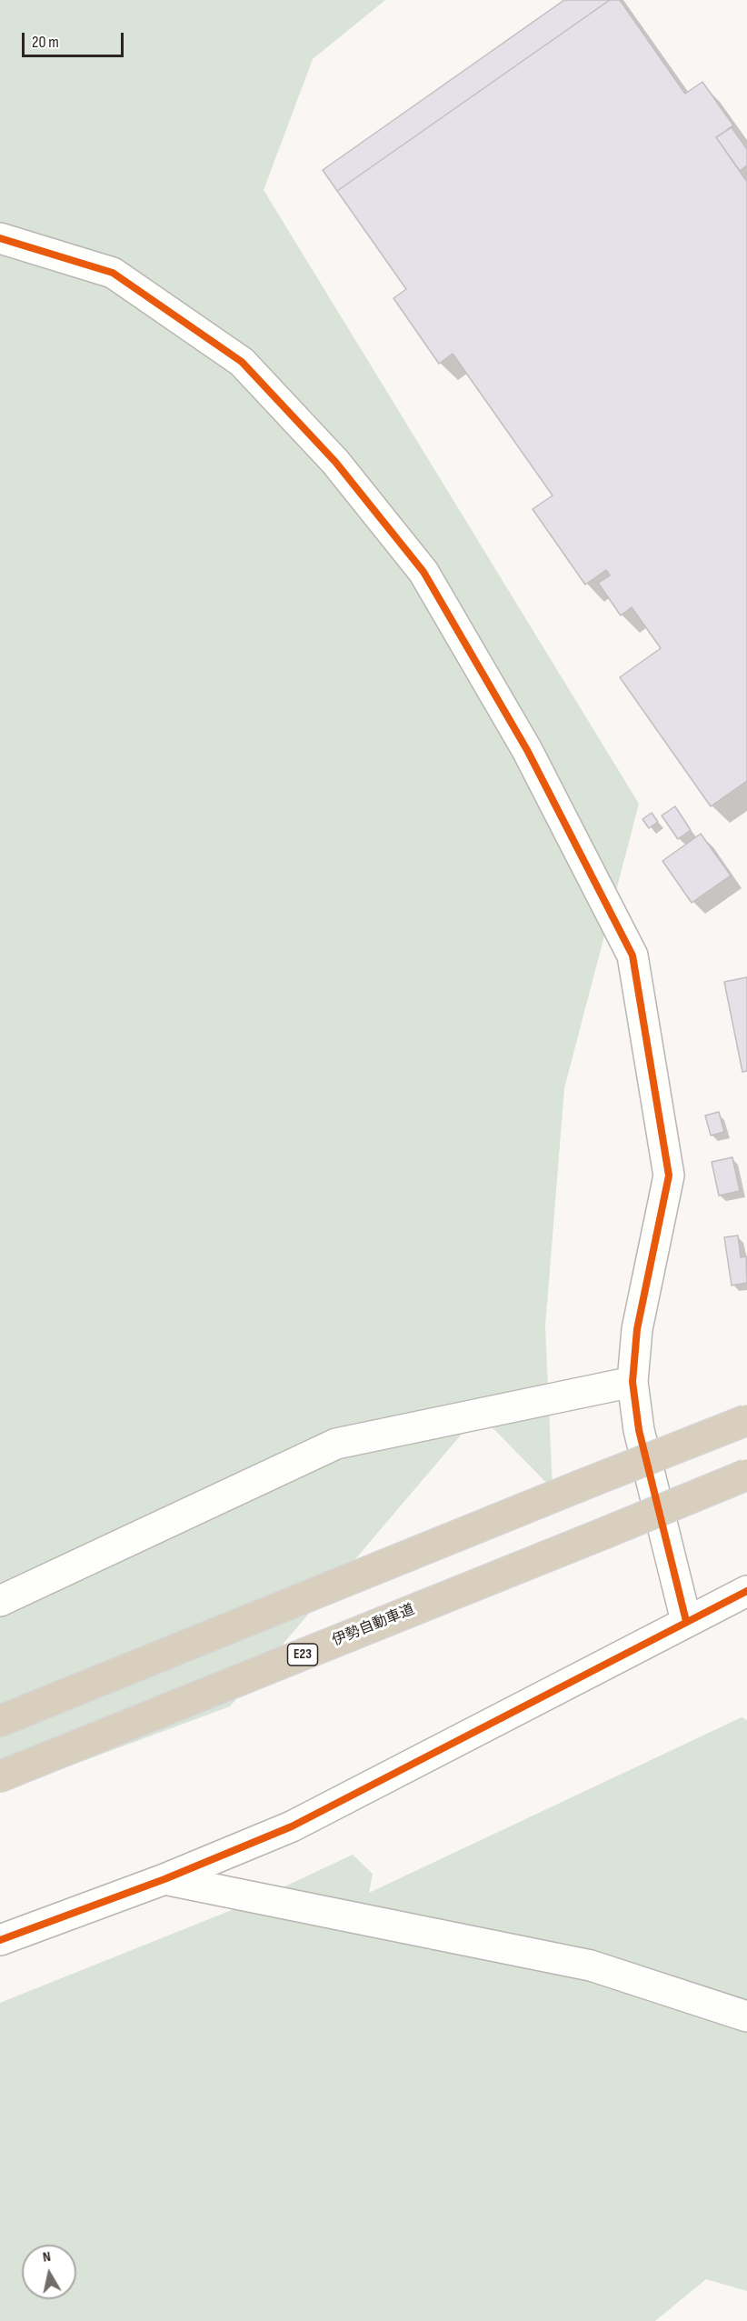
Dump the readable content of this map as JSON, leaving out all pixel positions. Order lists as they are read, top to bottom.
{
  "streets": {
    "highway": ["伊勢自動車道", "E23"]
  },
  "scale_bar": "20 m",
  "north": "top"
}
